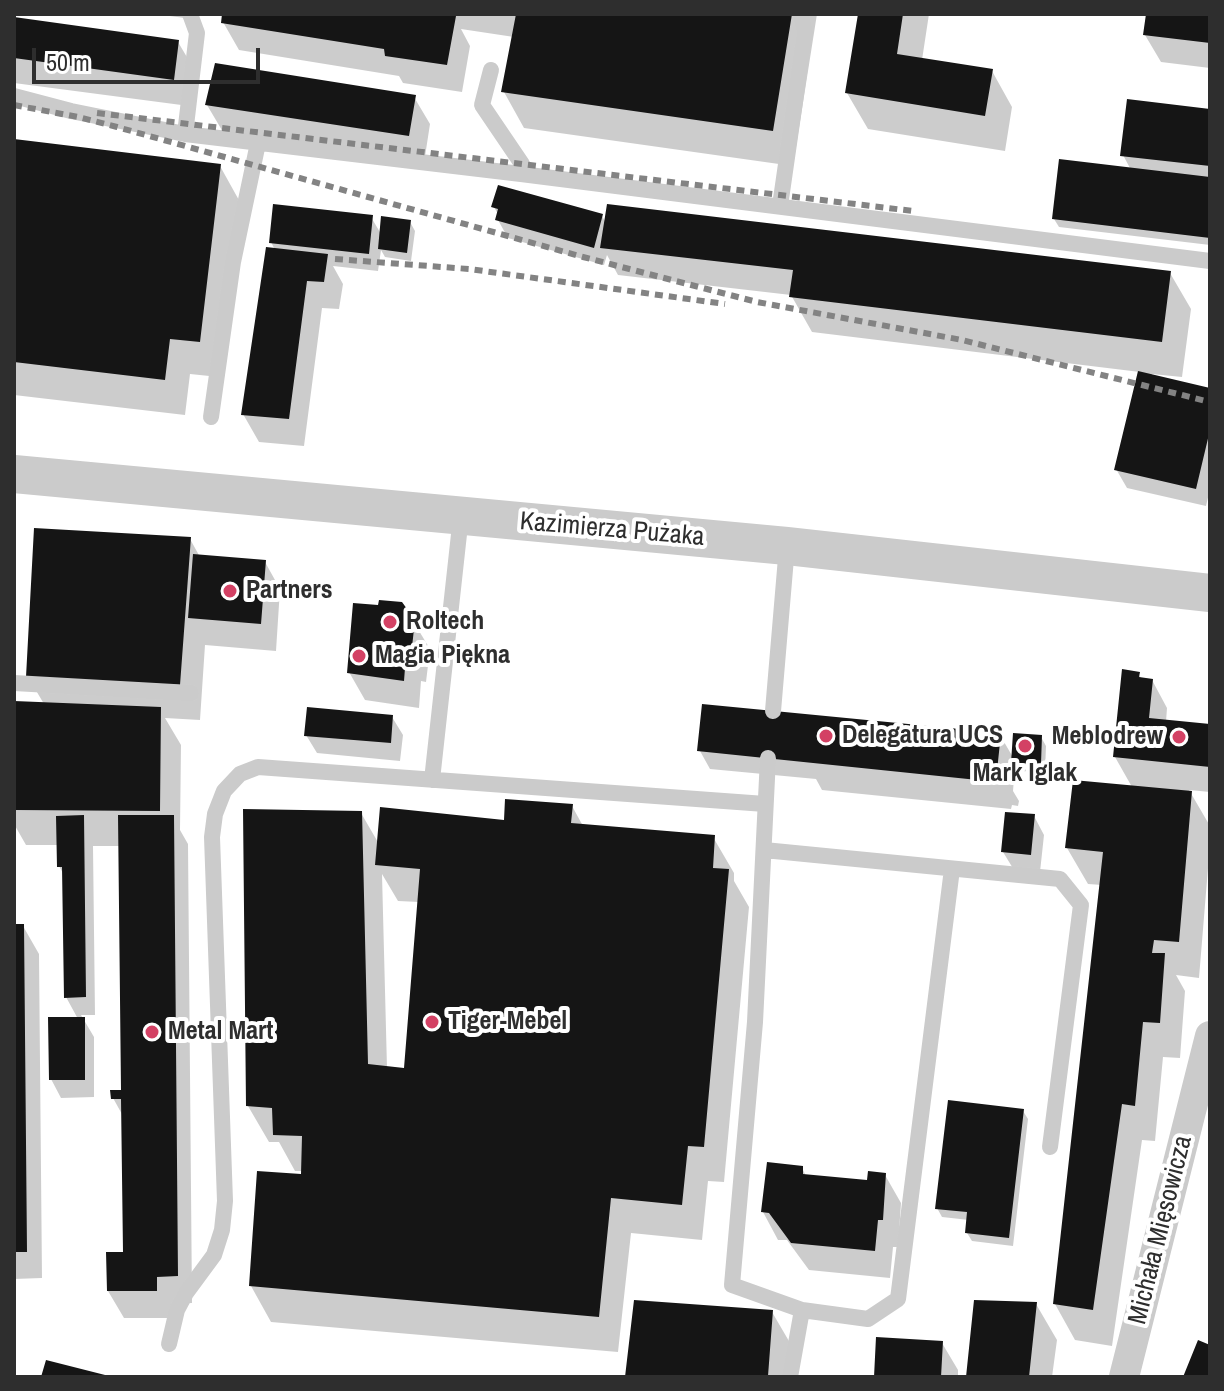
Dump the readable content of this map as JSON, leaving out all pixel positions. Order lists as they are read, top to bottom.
{
  "streets": {
    "street": ["Kazimierza Pużaka", "Michała Mięsowicza"]
  },
  "places": [
    "Partners",
    "Roltech",
    "Magia Piękna",
    "Delegatura UCS",
    "Meblodrew",
    "Mark Iglak",
    "Tiger-Mebel",
    "Metal Mart"
  ],
  "scale_bar": "50 m"
}
